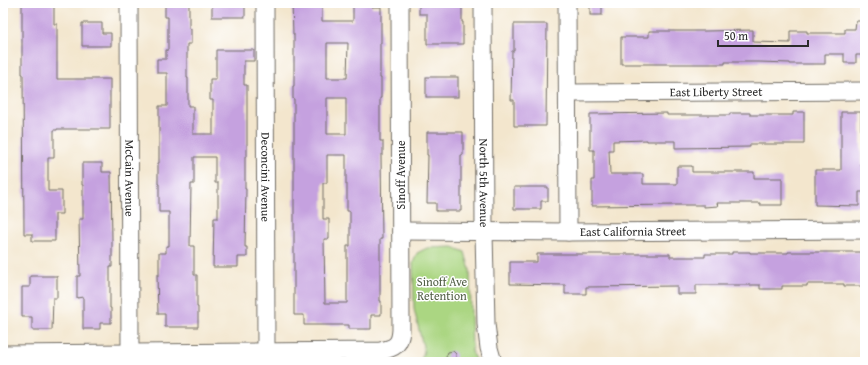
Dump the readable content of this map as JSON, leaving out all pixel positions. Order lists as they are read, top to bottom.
{
  "streets": {
    "street": [
      "East Liberty Street",
      "Sinoff Avenue",
      "Deconcini Avenue",
      "McCain Avenue",
      "North 5th Avenue",
      "East California Street"
    ]
  },
  "crossings": [
    ["Sinoff Avenue", "Deconcini Avenue"],
    ["Sinoff Avenue", "East California Street"],
    ["North 5th Avenue", "East California Street"]
  ],
  "parks": ["Sinoff Ave Retention"],
  "scale_bar": "50 m"
}
